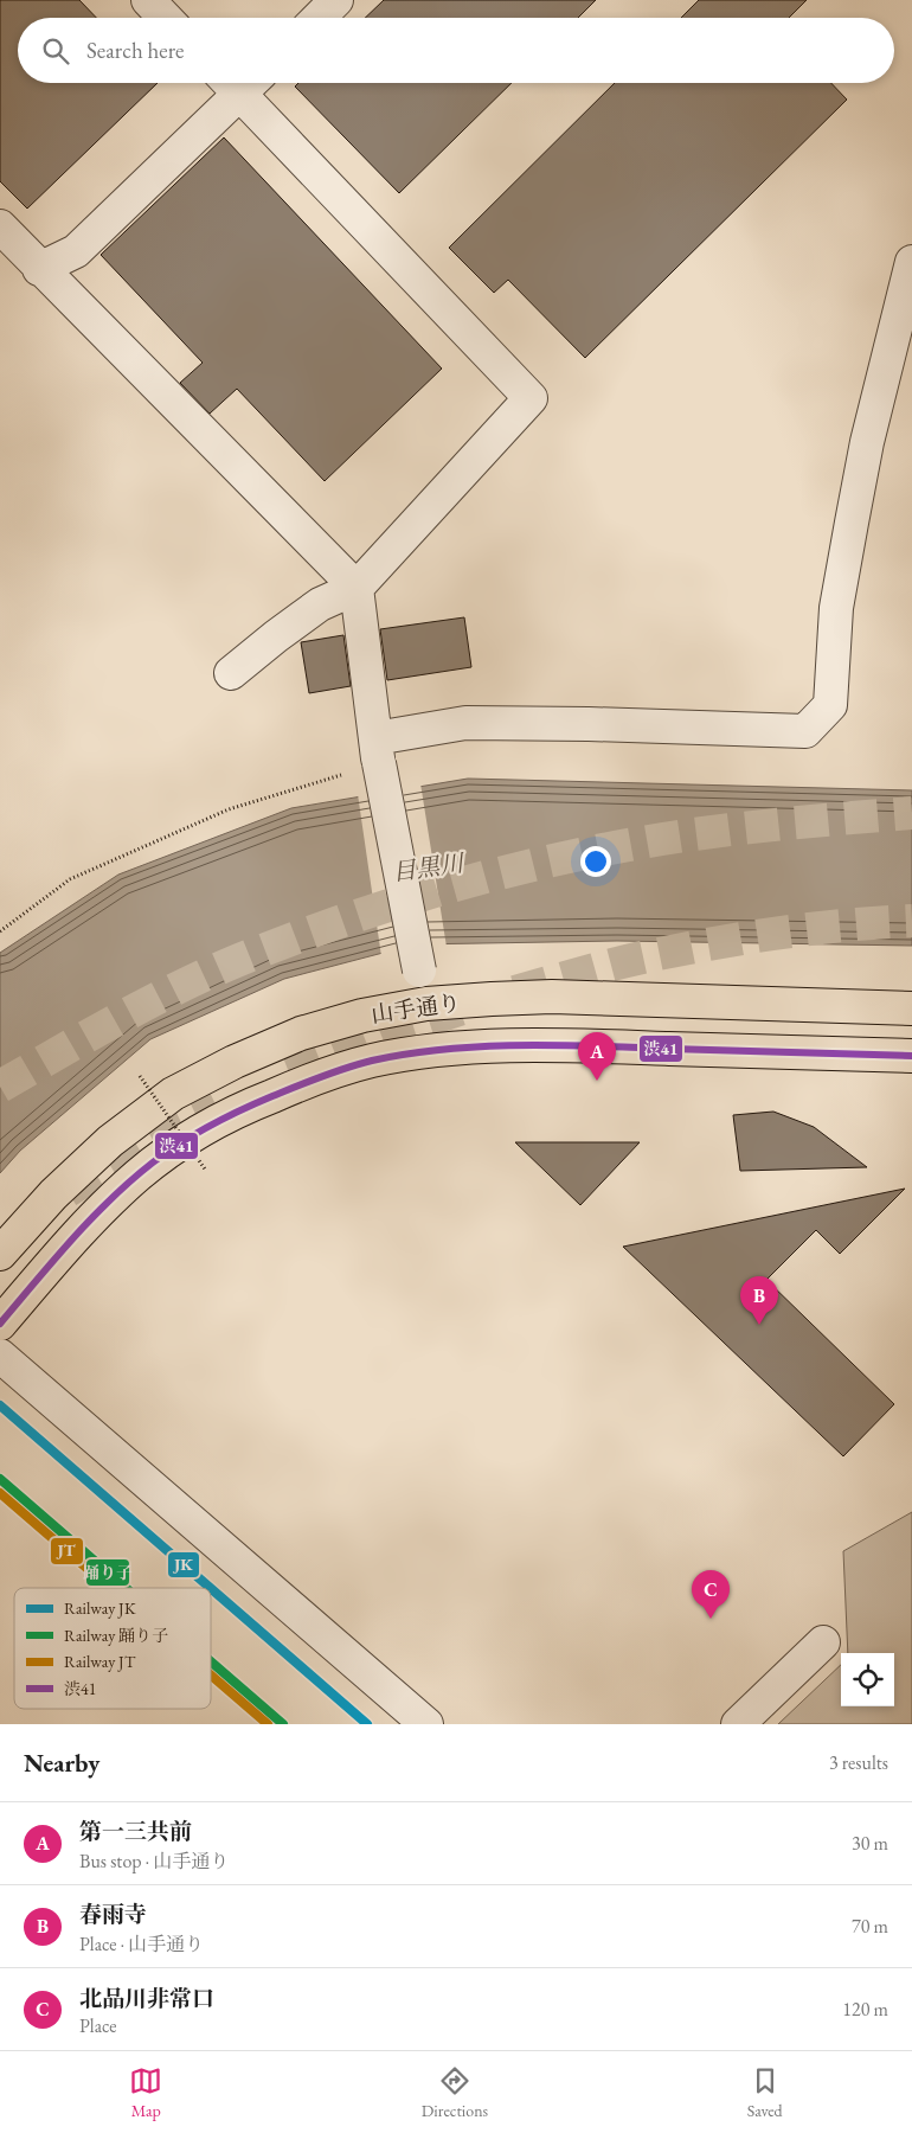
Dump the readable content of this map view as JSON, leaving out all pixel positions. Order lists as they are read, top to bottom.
{
  "streets": {
    "main road": ["山手通り"]
  },
  "water": ["目黒川"],
  "lines": [
    "transit line 渋41",
    "rail line JK",
    "rail line 踊り子",
    "rail line JT"
  ],
  "legend": [
    "Railway JK",
    "Railway 踊り子",
    "Railway JT",
    "渋41"
  ],
  "page": {
    "search": "Search here",
    "pins": ["A", "B", "C"],
    "heading": ["Nearby", "3 results"],
    "list": [
      {
        "mark": "A",
        "name": "第一三共前",
        "note": "Bus stop · 山手通り",
        "value": "30 m"
      },
      {
        "mark": "B",
        "name": "春雨寺",
        "note": "Place · 山手通り",
        "value": "70 m"
      },
      {
        "mark": "C",
        "name": "北品川非常口",
        "note": "Place",
        "value": "120 m"
      }
    ],
    "nav": ["Map", "Directions", "Saved"]
  }
}
